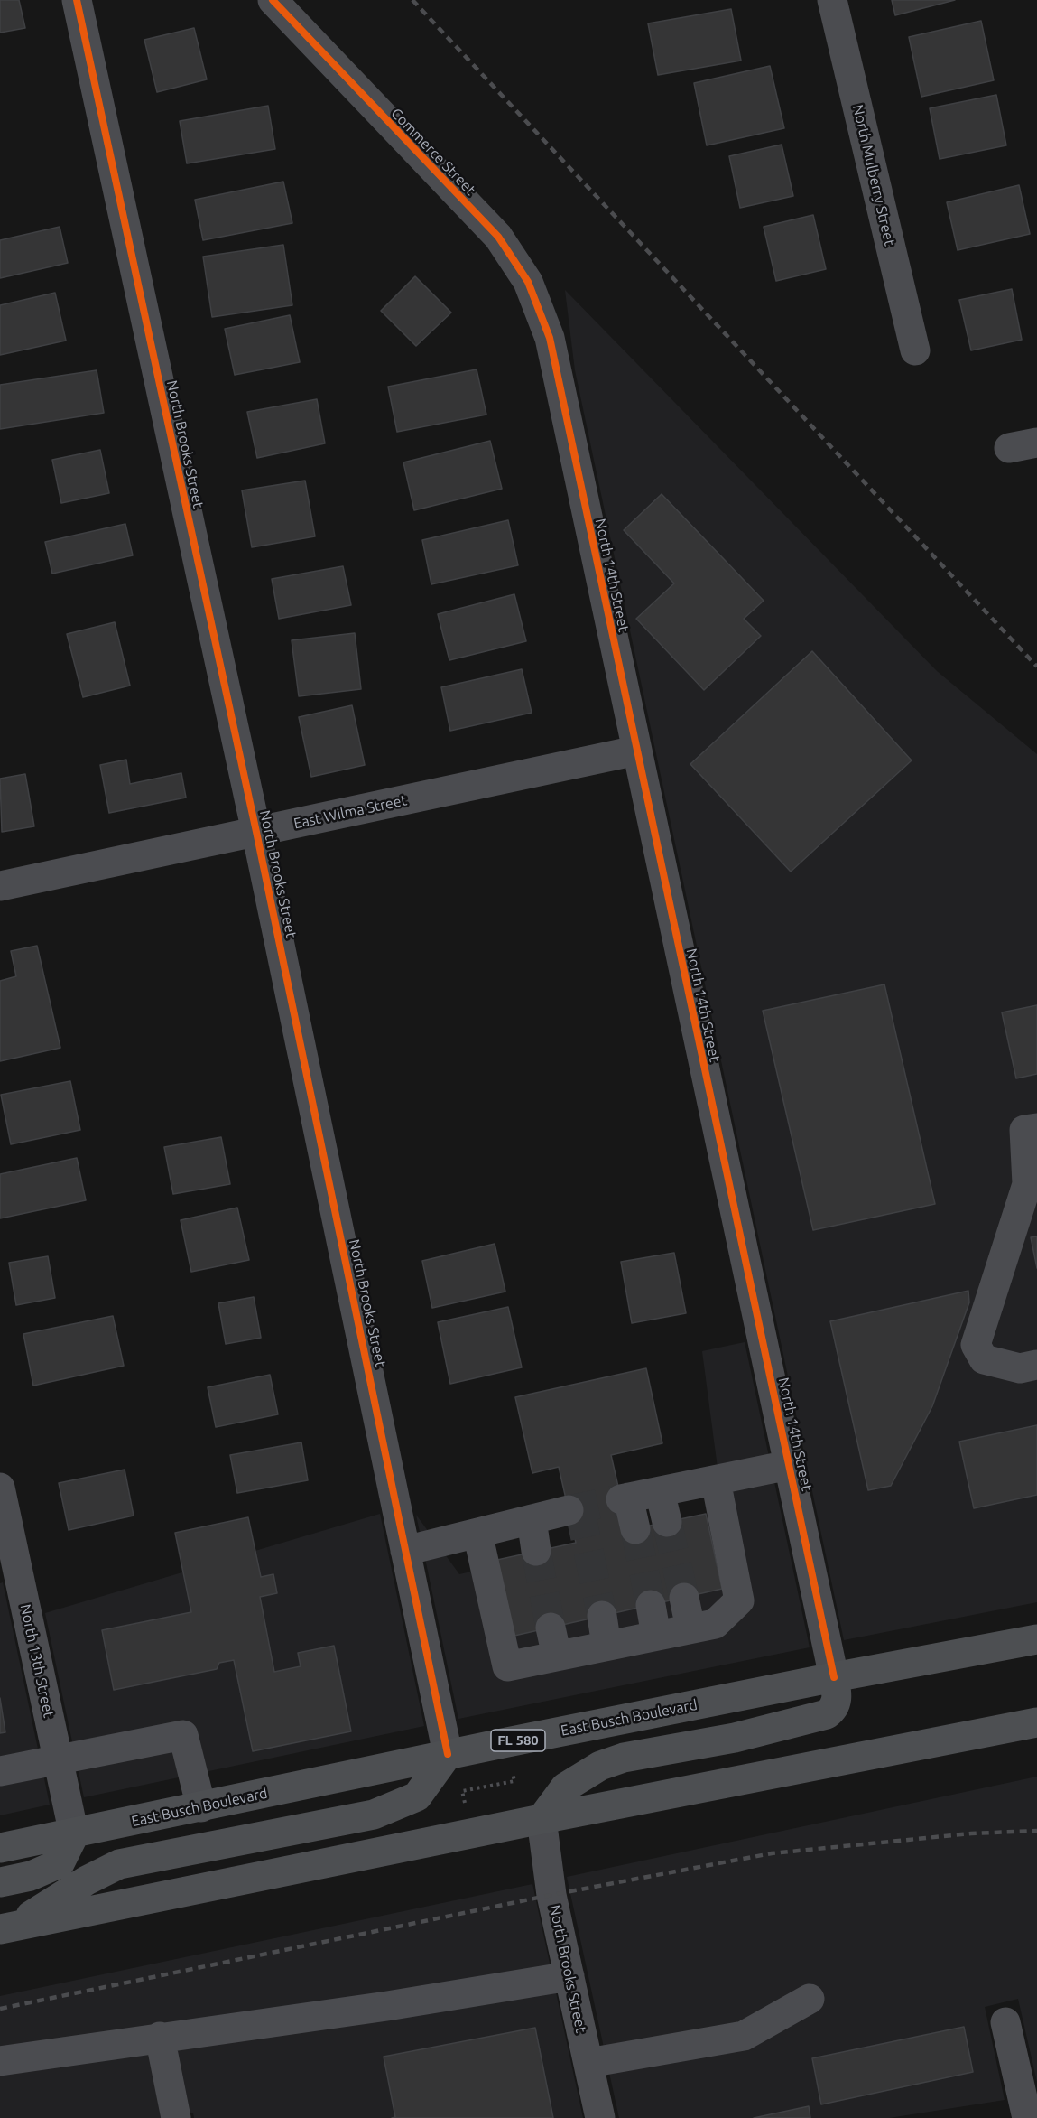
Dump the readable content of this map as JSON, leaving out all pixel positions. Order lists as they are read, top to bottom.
{
  "streets": {
    "main road": ["East Busch Boulevard", "FL 580"],
    "street": [
      "Commerce Street",
      "North Mulberry Street",
      "North Brooks Street",
      "North 14th Street",
      "East Wilma Street",
      "North 13th Street"
    ]
  },
  "crossings": [
    ["Commerce Street", "North 14th Street"],
    ["North Brooks Street", "East Wilma Street"],
    ["North Brooks Street", "East Busch Boulevard"],
    ["North 14th Street", "East Wilma Street"],
    ["North 14th Street", "East Busch Boulevard"],
    ["North 13th Street", "East Busch Boulevard"]
  ]
}
